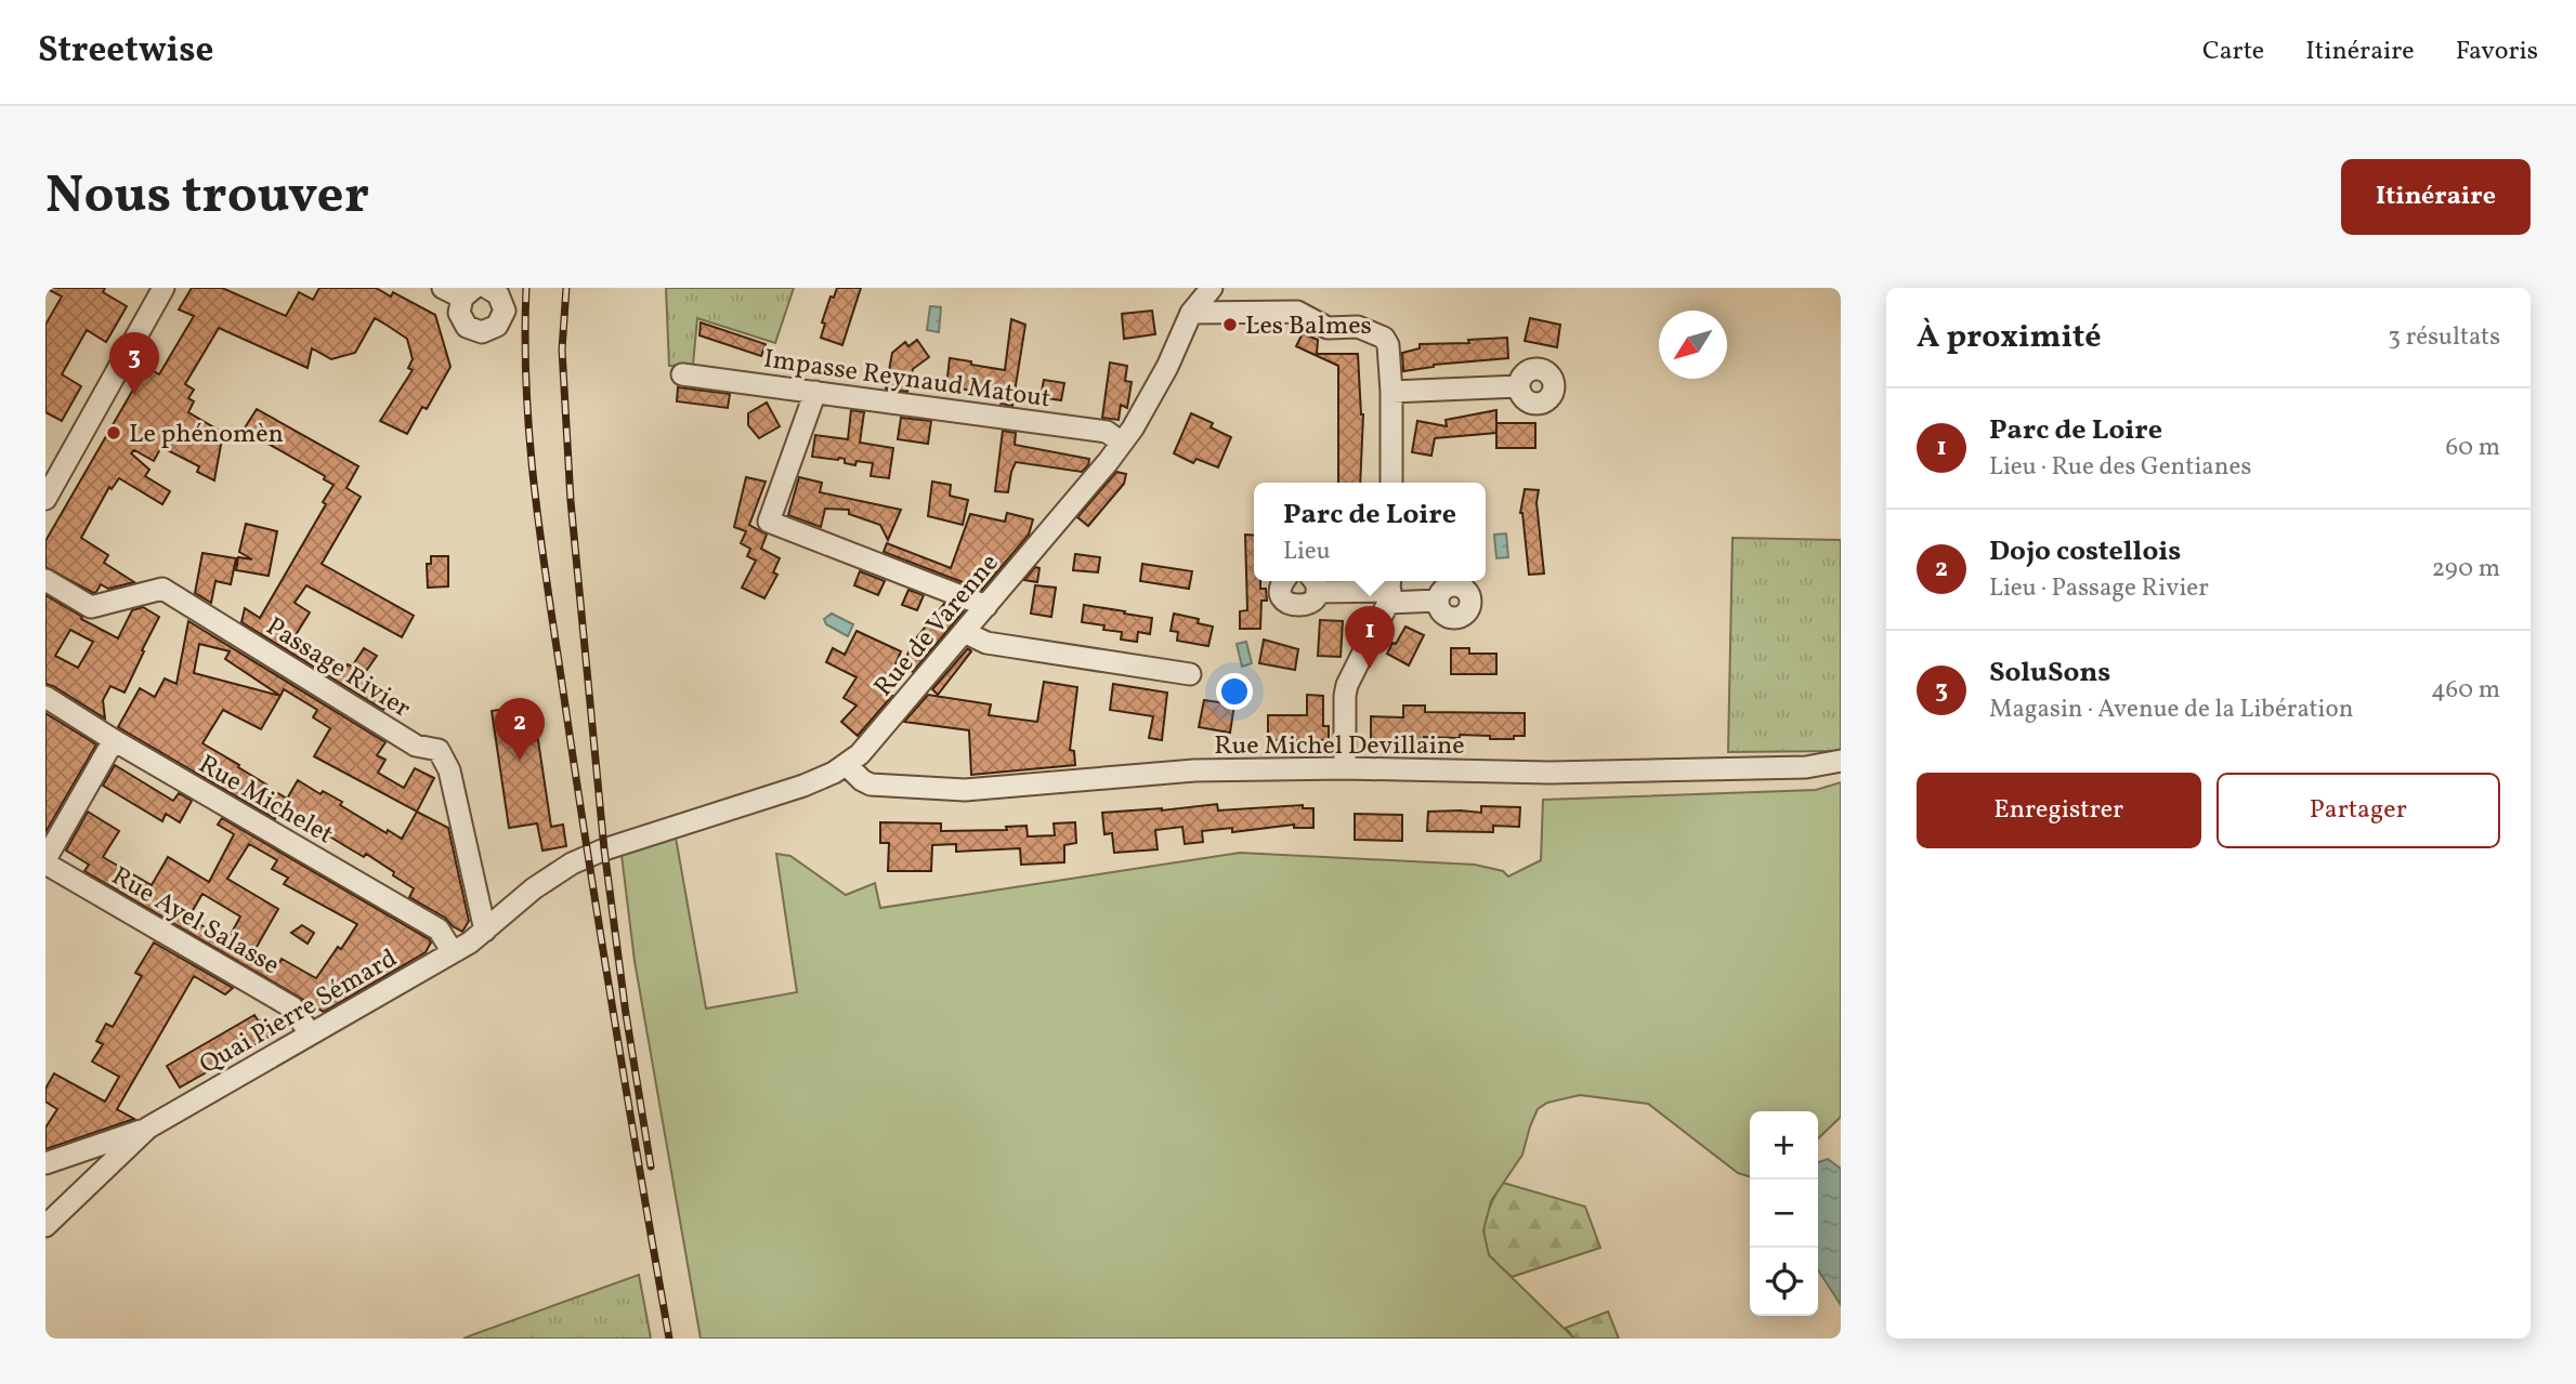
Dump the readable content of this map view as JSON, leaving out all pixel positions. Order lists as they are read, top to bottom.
{
  "streets": {
    "street": [
      "Impasse Reynaud Matout",
      "Rue de Varenne",
      "Passage Rivier",
      "Rue Michel Devillaine",
      "Rue Michelet",
      "Rue Ayel Salasse",
      "Quai Pierre Sémard"
    ]
  },
  "crossings": [
    ["Impasse Reynaud Matout", "Rue de Varenne"],
    ["Rue de Varenne", "Rue Michel Devillaine"],
    ["Rue de Varenne", "Quai Pierre Sémard"],
    ["Passage Rivier", "Quai Pierre Sémard"],
    ["Rue Michelet", "Quai Pierre Sémard"],
    ["Rue Ayel Salasse", "Quai Pierre Sémard"]
  ],
  "places": ["Les Balmes", "Le phénomèn"],
  "north": "bottom left",
  "page": {
    "header": "Streetwise",
    "nav": ["Carte", "Itinéraire", "Favoris"],
    "buttons": [
      "Itinéraire",
      ["Enregistrer", "Partager"]
    ],
    "title": "Nous trouver",
    "heading": ["À proximité", "3 résultats"],
    "pins": ["3", "1", "2"],
    "list": [
      {
        "mark": "1",
        "name": "Parc de Loire",
        "note": "Lieu · Rue des Gentianes",
        "value": "60 m"
      },
      {
        "mark": "2",
        "name": "Dojo costellois",
        "note": "Lieu · Passage Rivier",
        "value": "290 m"
      },
      {
        "mark": "3",
        "name": "SoluSons",
        "note": "Magasin · Avenue de la Libération",
        "value": "460 m"
      }
    ],
    "popup": ["Parc de Loire", "Lieu"],
    "map_buttons": ["+", "−"]
  }
}
